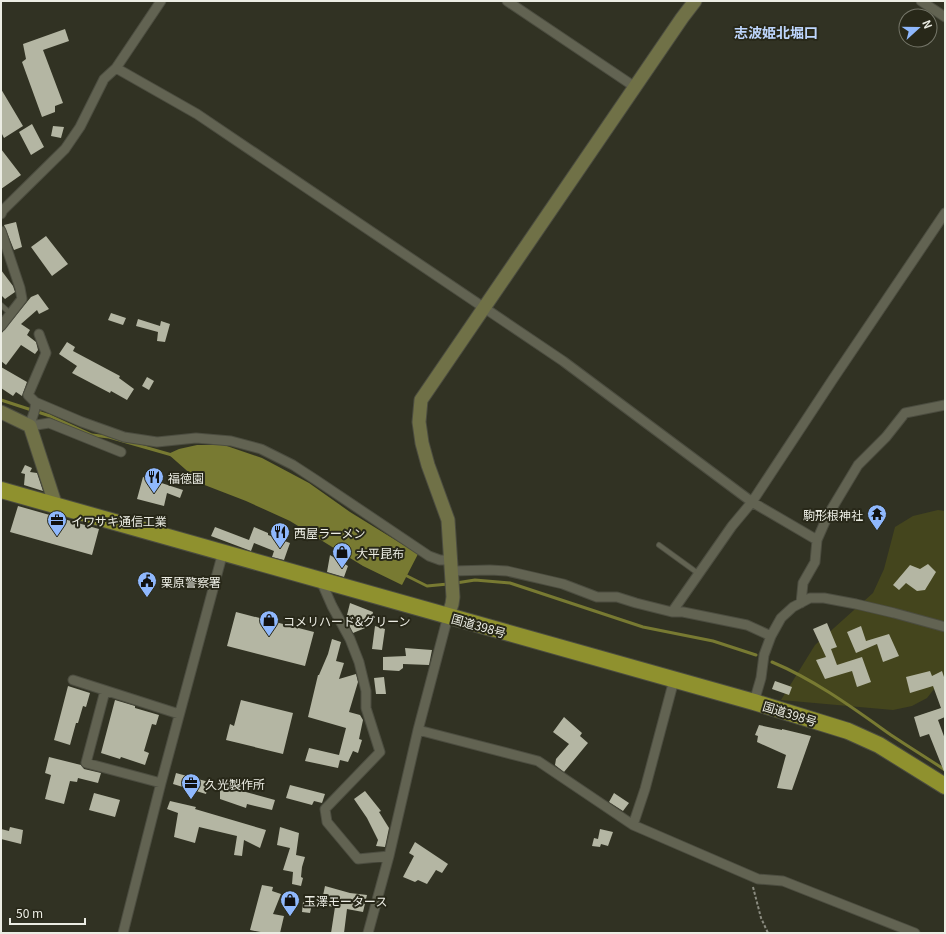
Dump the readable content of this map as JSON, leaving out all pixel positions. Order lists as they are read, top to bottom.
{
  "streets": {
    "highway": ["国道398号"]
  },
  "districts": ["志波姫北堀口"],
  "places": {
    "restaurant": ["福徳園", "西屋ラーメン"],
    "temple": ["駒形根神社"],
    "office": ["イワサキ通信工業", "久光製作所"],
    "shop": ["大平昆布", "コメリハード&グリーン", "玉澤モータース"],
    "public building": ["栗原警察署"]
  },
  "scale_bar": "50 m",
  "north": "right"
}
